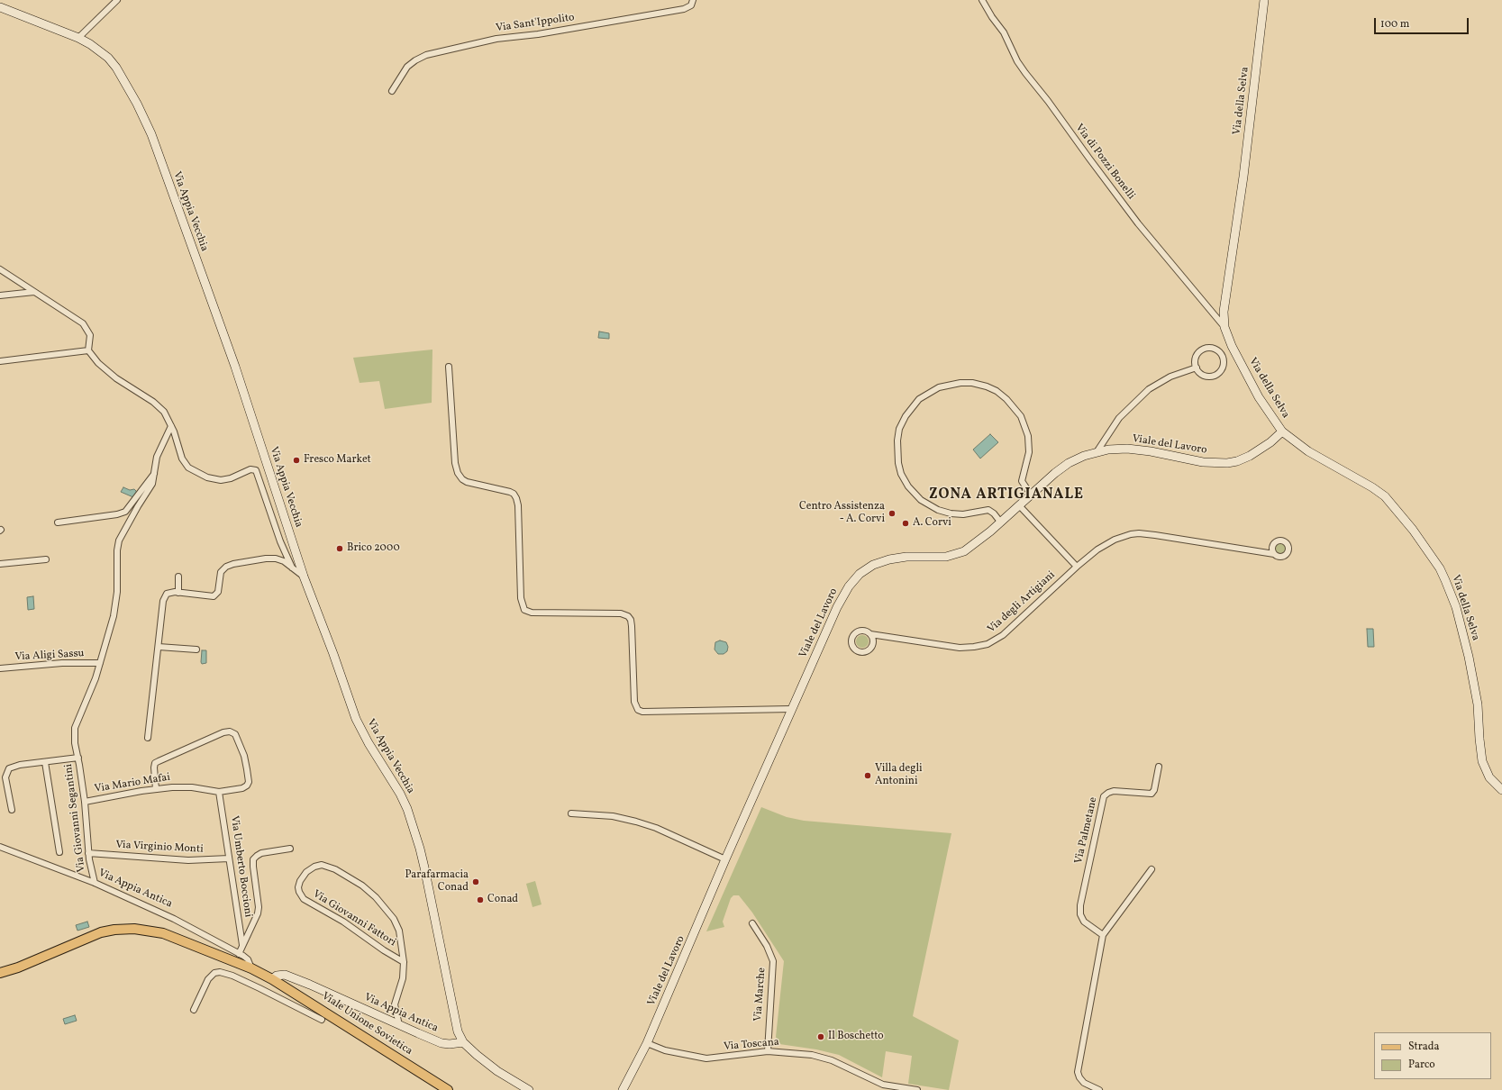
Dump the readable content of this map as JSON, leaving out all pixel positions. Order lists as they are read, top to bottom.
{
  "streets": {
    "main road": ["Viale Unione Sovietica"],
    "street": [
      "Via Sant'Ippolito",
      "Via della Selva",
      "Via di Pozzi Bonelli",
      "Via Appia Vecchia",
      "Viale del Lavoro",
      "Via degli Artigiani",
      "Via Aligi Sassu",
      "Via Mario Mafai",
      "Via Giovanni Segantini",
      "Via Palmetane",
      "Via Virginio Monti",
      "Via Umberto Boccioni",
      "Via Appia Antica",
      "Via Giovanni Fattori",
      "Via Marche",
      "Via Toscana"
    ]
  },
  "crossings": [
    ["Via della Selva", "Via di Pozzi Bonelli"],
    ["Via della Selva", "Viale del Lavoro"],
    ["Via Appia Vecchia", "Via Appia Antica"],
    ["Viale del Lavoro", "Via Toscana"],
    ["Via Aligi Sassu", "Via Giovanni Segantini"],
    ["Via Mario Mafai", "Via Giovanni Segantini"],
    ["Via Mario Mafai", "Via Umberto Boccioni"],
    ["Via Giovanni Segantini", "Via Virginio Monti"],
    ["Via Giovanni Segantini", "Via Appia Antica"],
    ["Via Virginio Monti", "Via Umberto Boccioni"],
    ["Via Appia Antica", "Via Giovanni Fattori"],
    ["Via Appia Antica", "Viale Unione Sovietica"],
    ["Via Marche", "Via Toscana"]
  ],
  "districts": ["ZONA ARTIGIANALE"],
  "places": [
    "Fresco Market",
    "Centro Assistenza - A. Corvi",
    "A. Corvi",
    "Brico 2000",
    "Villa degli Antonini",
    "Parafarmacia Conad",
    "Conad",
    "Il Boschetto"
  ],
  "legend": ["Strada", "Parco"],
  "scale_bar": "100 m"
}
